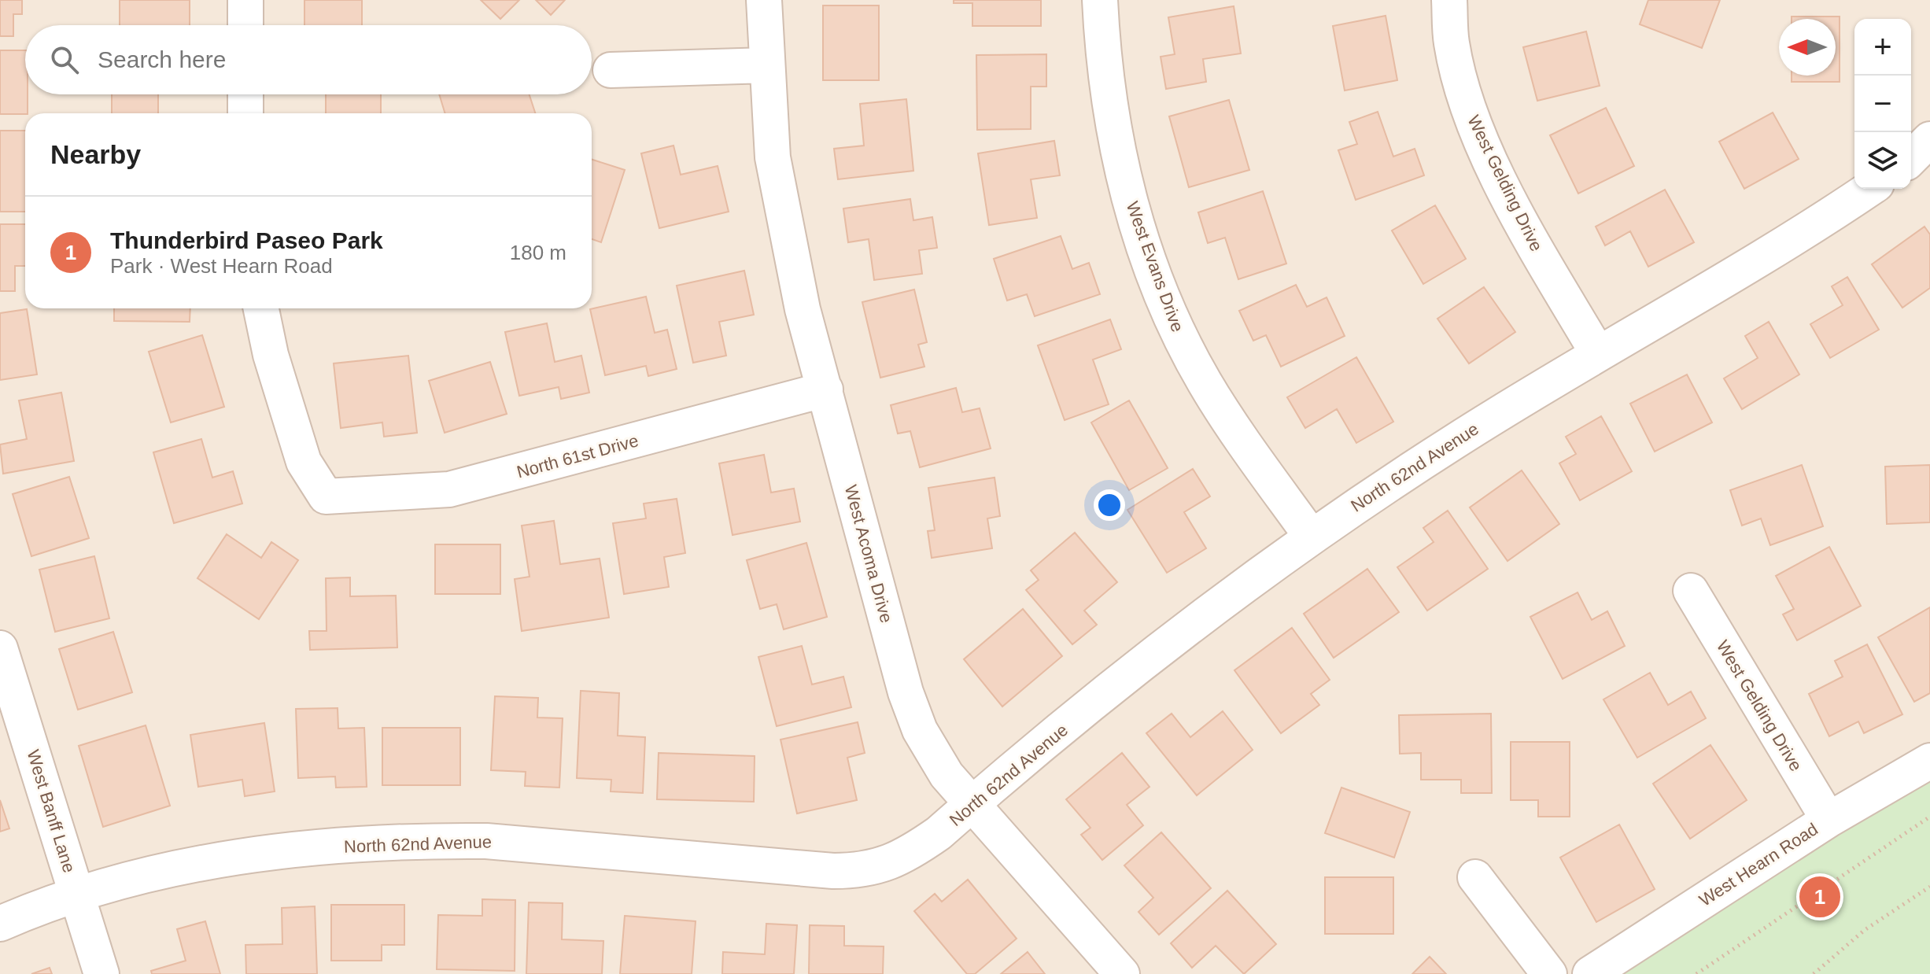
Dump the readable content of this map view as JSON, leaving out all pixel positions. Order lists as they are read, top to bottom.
{
  "streets": {
    "street": [
      "West Gelding Drive",
      "West Evans Drive",
      "North 61st Drive",
      "North 62nd Avenue",
      "West Acoma Drive",
      "West Banff Lane",
      "West Hearn Road"
    ]
  },
  "crossings": [
    ["West Gelding Drive", "North 62nd Avenue"],
    ["West Gelding Drive", "West Hearn Road"],
    ["West Evans Drive", "North 62nd Avenue"],
    ["North 61st Drive", "West Acoma Drive"],
    ["North 62nd Avenue", "West Acoma Drive"],
    ["North 62nd Avenue", "West Banff Lane"]
  ],
  "north": "left",
  "page": {
    "map_buttons": ["+", "−"],
    "search": "Search here",
    "heading": "Nearby",
    "list": [
      {
        "mark": "1",
        "name": "Thunderbird Paseo Park",
        "note": "Park · West Hearn Road",
        "value": "180 m"
      }
    ],
    "pins": "1"
  }
}
